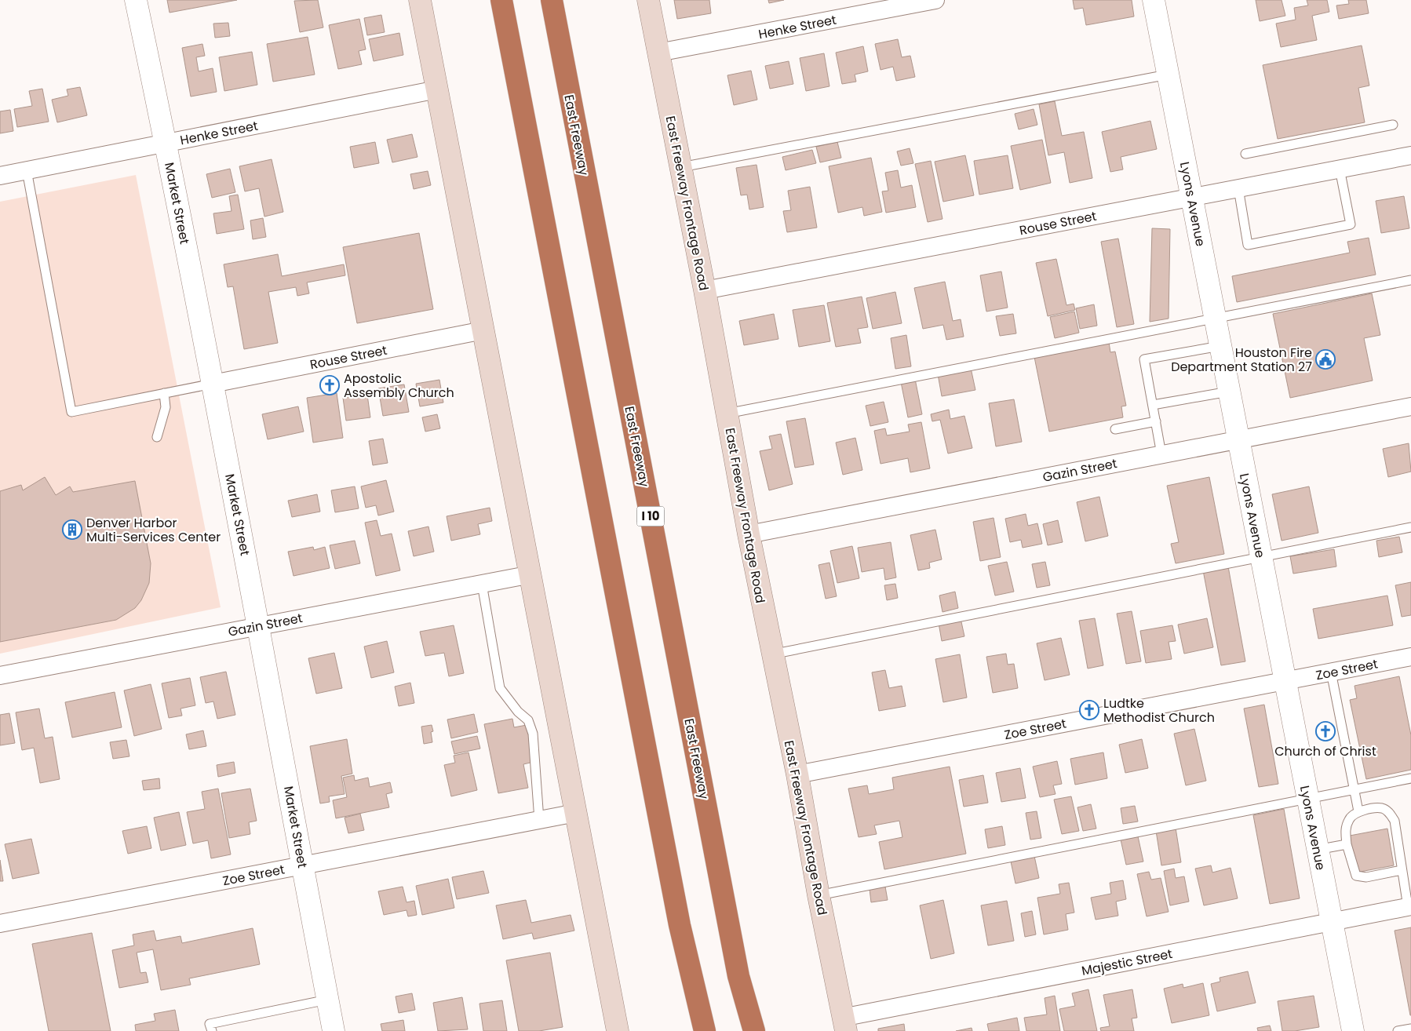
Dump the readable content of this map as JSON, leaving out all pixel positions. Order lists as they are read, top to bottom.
{
  "streets": {
    "highway": ["East Freeway", "I 10"],
    "main road": ["East Freeway Frontage Road"],
    "street": [
      "Henke Street",
      "Market Street",
      "Lyons Avenue",
      "Rouse Street",
      "Gazin Street",
      "Zoe Street",
      "Majestic Street"
    ]
  },
  "crossings": [
    ["Henke Street", "Market Street"],
    ["Henke Street", "East Freeway Frontage Road"],
    ["Market Street", "Rouse Street"],
    ["Market Street", "Gazin Street"],
    ["Market Street", "Zoe Street"],
    ["East Freeway Frontage Road", "Rouse Street"],
    ["East Freeway Frontage Road", "Gazin Street"],
    ["East Freeway Frontage Road", "Zoe Street"],
    ["East Freeway Frontage Road", "Majestic Street"],
    ["Lyons Avenue", "Rouse Street"],
    ["Lyons Avenue", "Gazin Street"],
    ["Lyons Avenue", "Zoe Street"],
    ["Lyons Avenue", "Majestic Street"]
  ],
  "places": {
    "public building": ["Houston Fire Department Station 27"],
    "church": ["Apostolic Assembly Church", "Ludtke Methodist Church", "Church of Christ"],
    "building": ["Denver Harbor Multi-Services Center"]
  }
}
